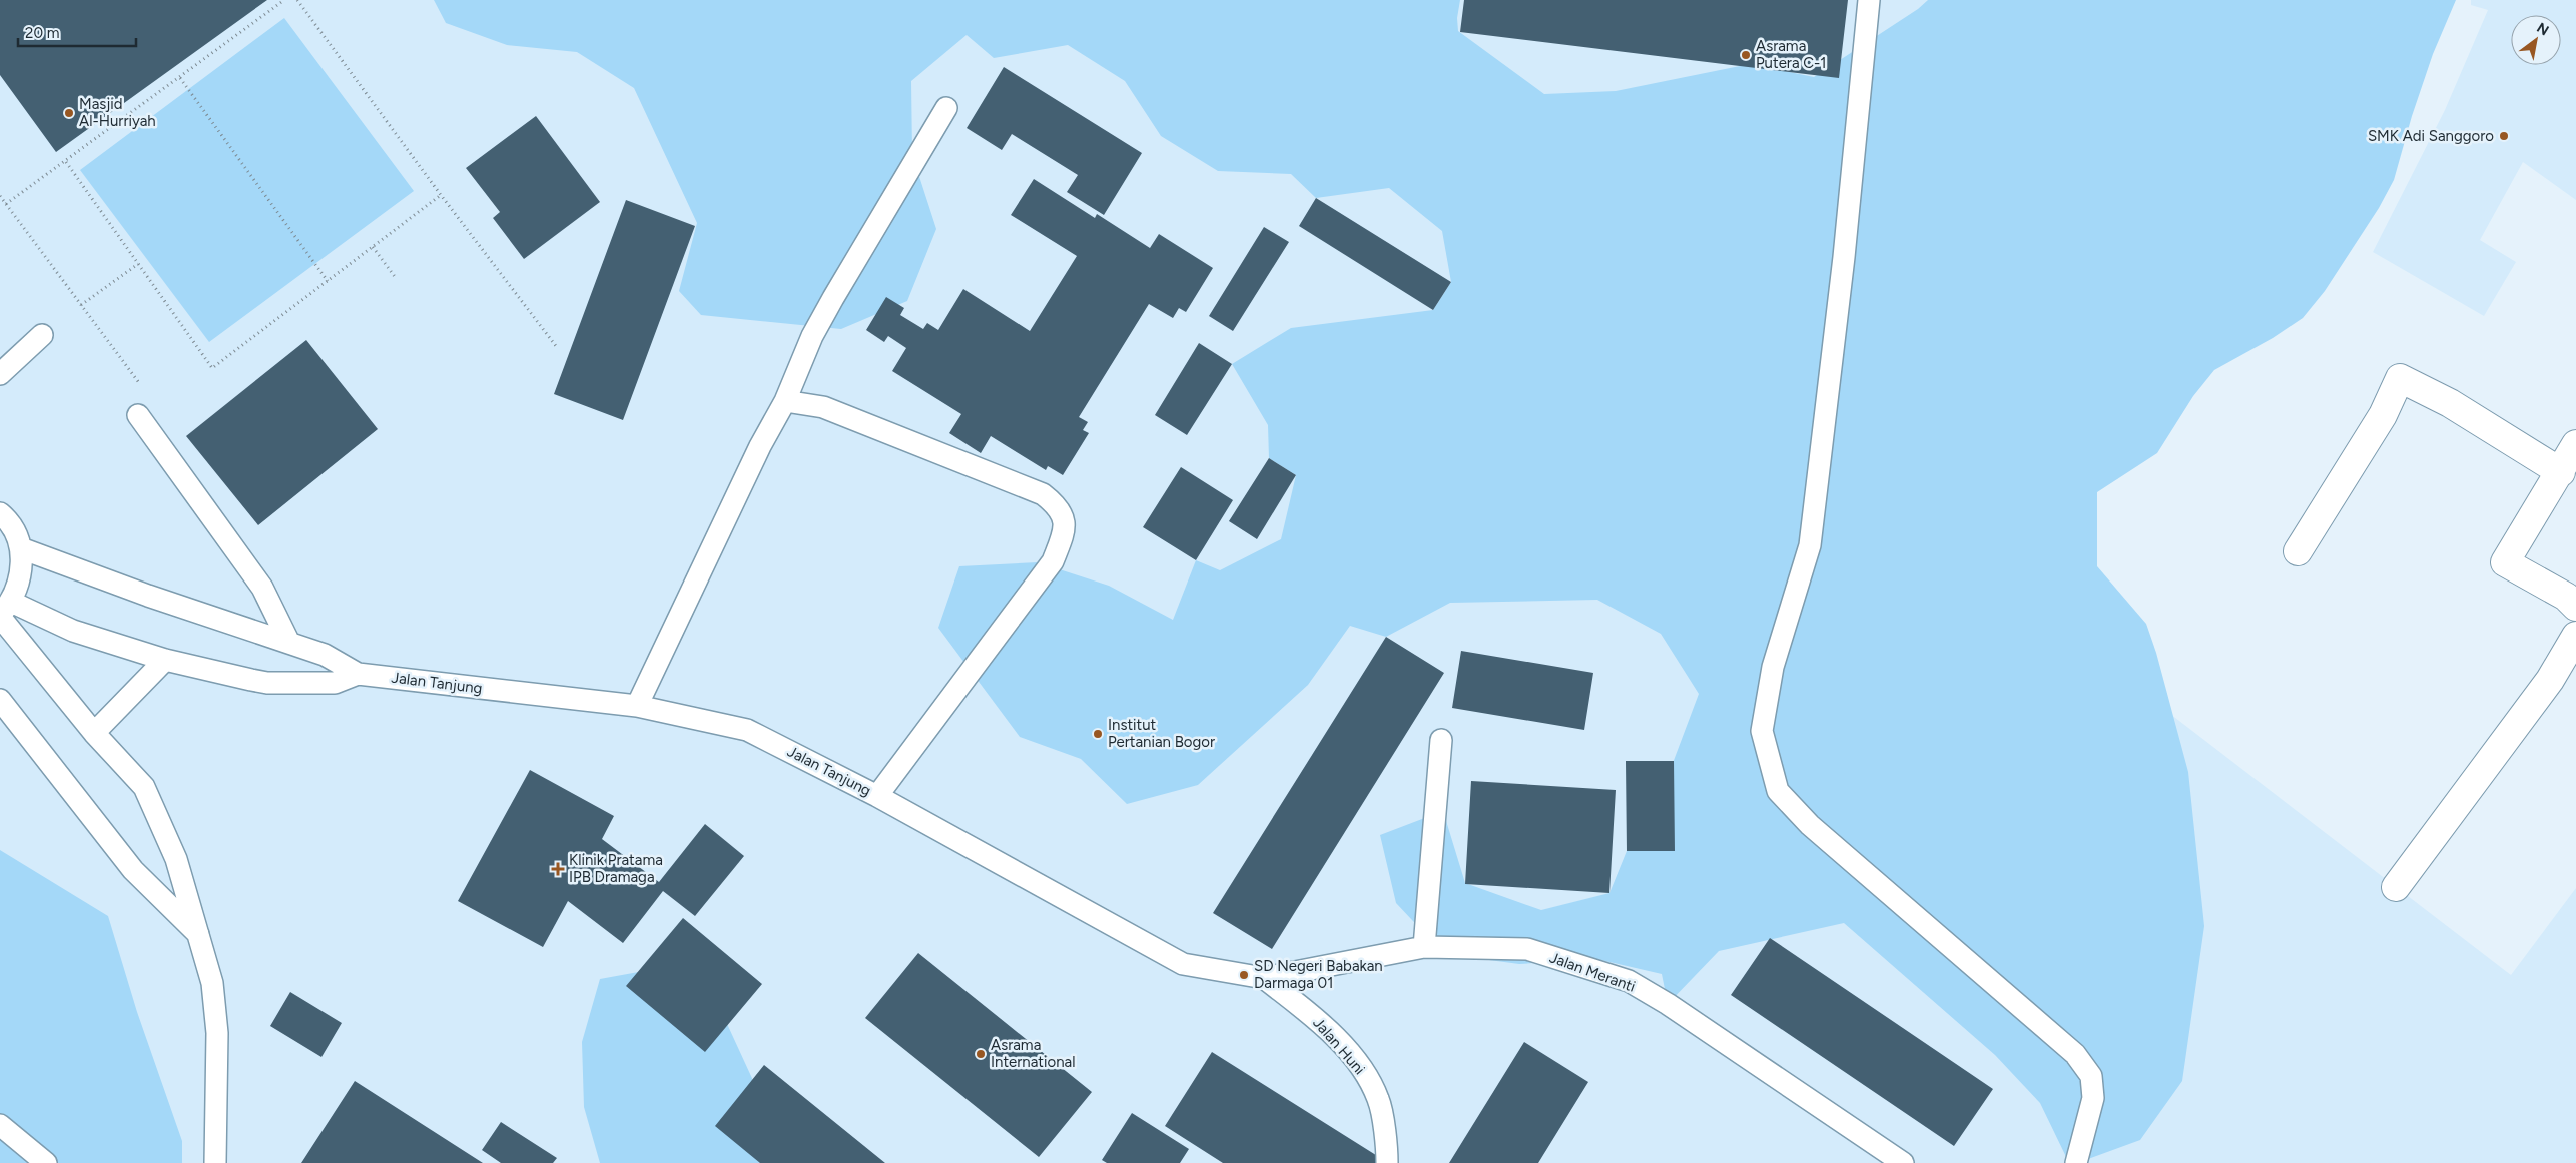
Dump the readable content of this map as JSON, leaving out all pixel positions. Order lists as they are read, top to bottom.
{
  "streets": {
    "lane": ["Jalan Tanjung", "Jalan Meranti", "Jalan Huni"]
  },
  "crossings": [
    ["Jalan Tanjung", "Jalan Meranti"],
    ["Jalan Tanjung", "Jalan Huni"],
    ["Jalan Meranti", "Jalan Huni"]
  ],
  "places": {
    "other": [
      "Asrama Putera C-1",
      "Masjid Al-Hurriyah",
      "SMK Adi Sanggoro",
      "Institut Pertanian Bogor",
      "SD Negeri Babakan Darmaga 01",
      "Asrama International"
    ],
    "health": ["Klinik Pratama IPB Dramaga"]
  },
  "scale_bar": "20 m",
  "north": "top right"
}
